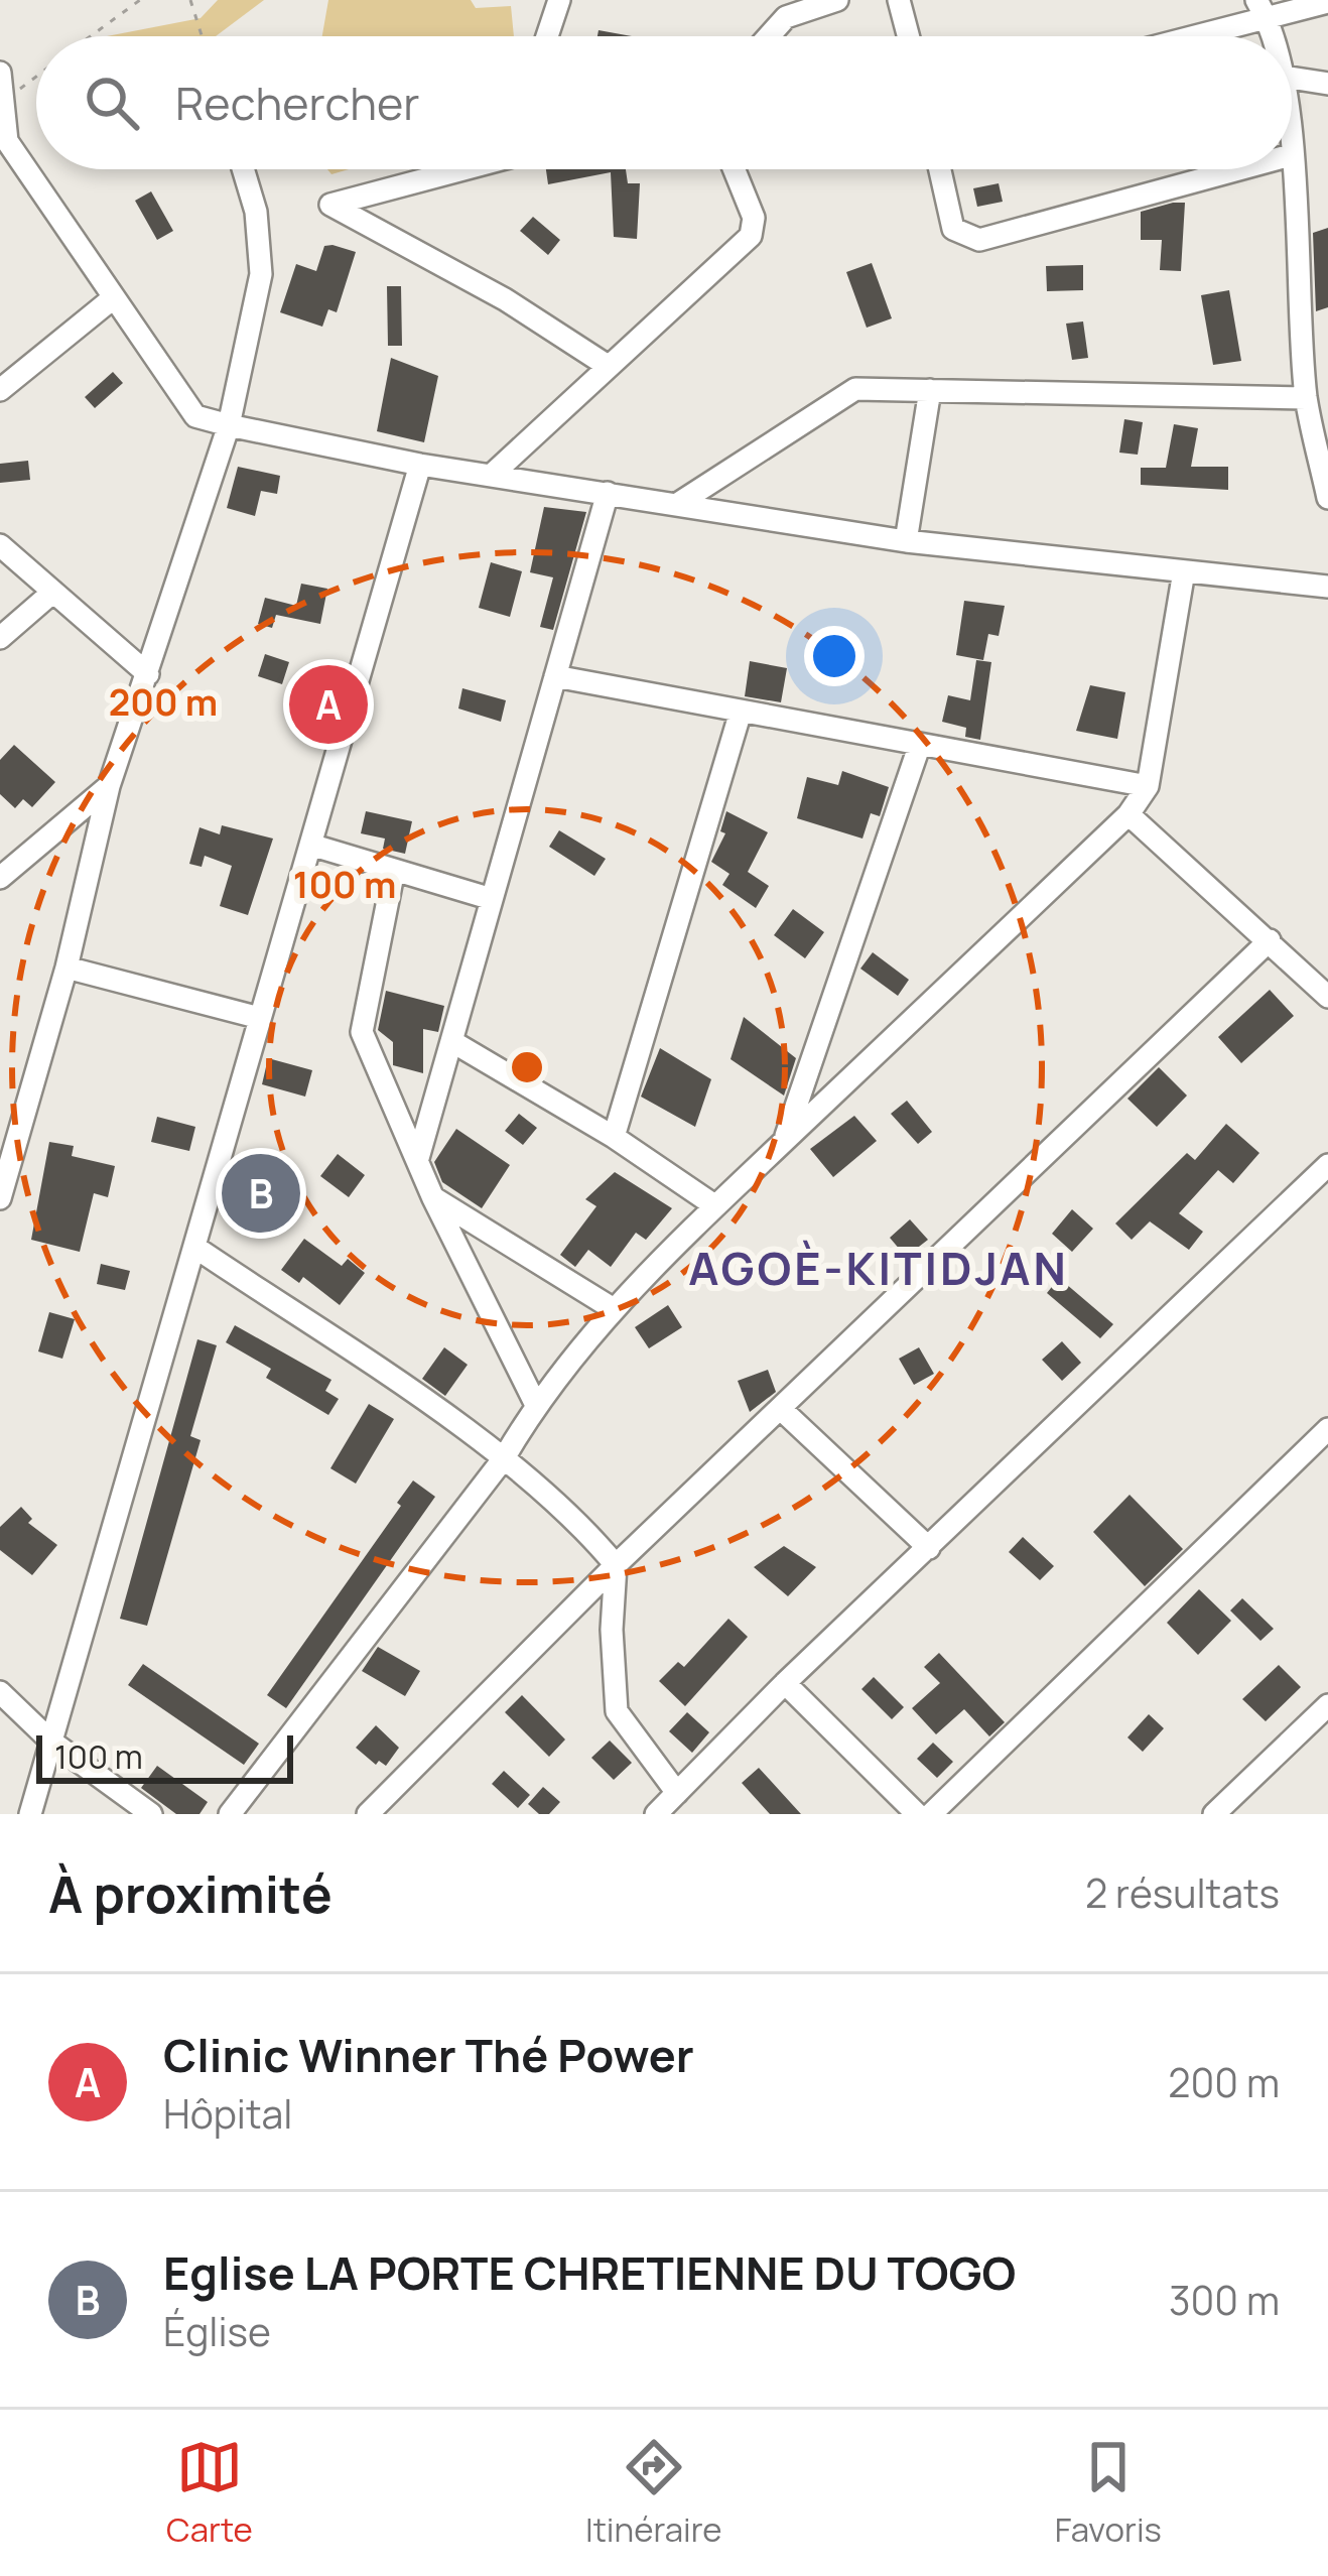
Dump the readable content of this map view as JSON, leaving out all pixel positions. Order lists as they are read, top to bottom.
{
  "districts": ["AGOÈ-KITIDJAN"],
  "scale_bar": "100 m",
  "page": {
    "search": "Rechercher",
    "pins": ["A", "B"],
    "scale": "100 m",
    "heading": ["À proximité", "2 résultats"],
    "list": [
      {
        "mark": "A",
        "name": "Clinic Winner Thé Power",
        "note": "Hôpital",
        "value": "200 m"
      },
      {
        "mark": "B",
        "name": "Eglise LA PORTE CHRETIENNE DU TOGO",
        "note": "Église",
        "value": "300 m"
      }
    ],
    "nav": ["Carte", "Itinéraire", "Favoris"]
  },
  "rings": ["200 m", "100 m"]
}
